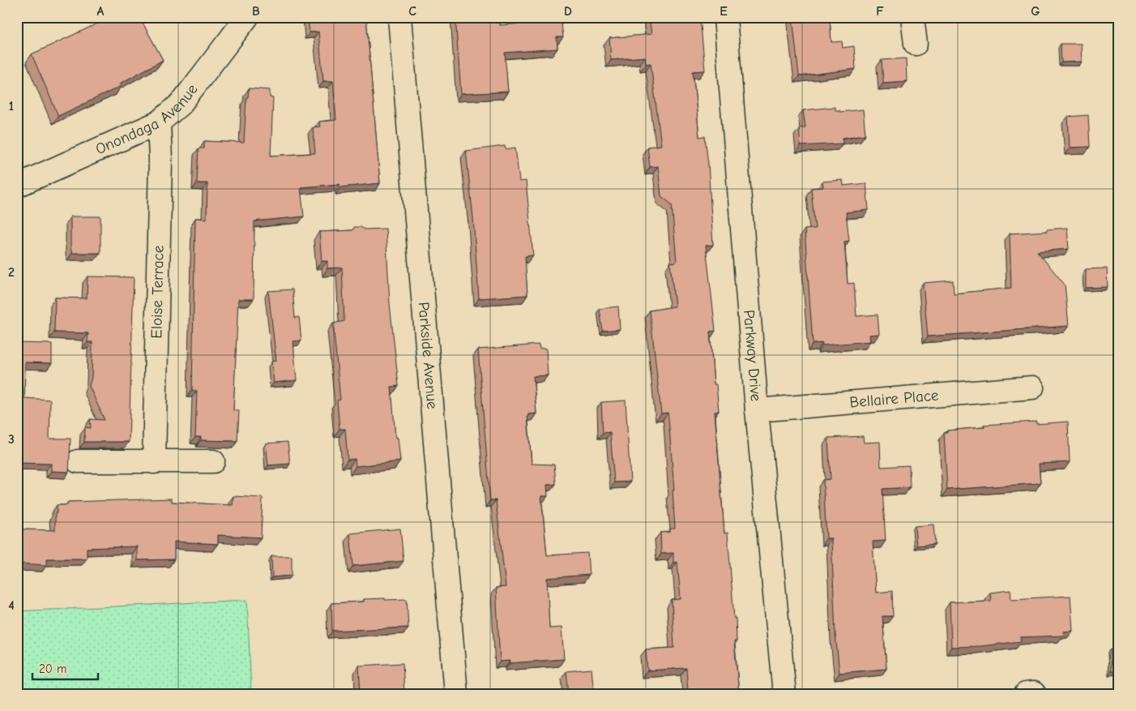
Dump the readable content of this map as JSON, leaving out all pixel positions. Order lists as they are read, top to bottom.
{
  "streets": {
    "street": [
      "Onondaga Avenue",
      "Eloise Terrace",
      "Parkside Avenue",
      "Parkway Drive",
      "Bellaire Place"
    ]
  },
  "crossings": [
    ["Onondaga Avenue", "Eloise Terrace"],
    ["Parkway Drive", "Bellaire Place"]
  ],
  "scale_bar": "20 m",
  "grid": {
    "columns": [
      "A",
      "B",
      "C",
      "D",
      "E",
      "F",
      "G"
    ],
    "rows": [
      "1",
      "2",
      "3",
      "4"
    ]
  }
}
